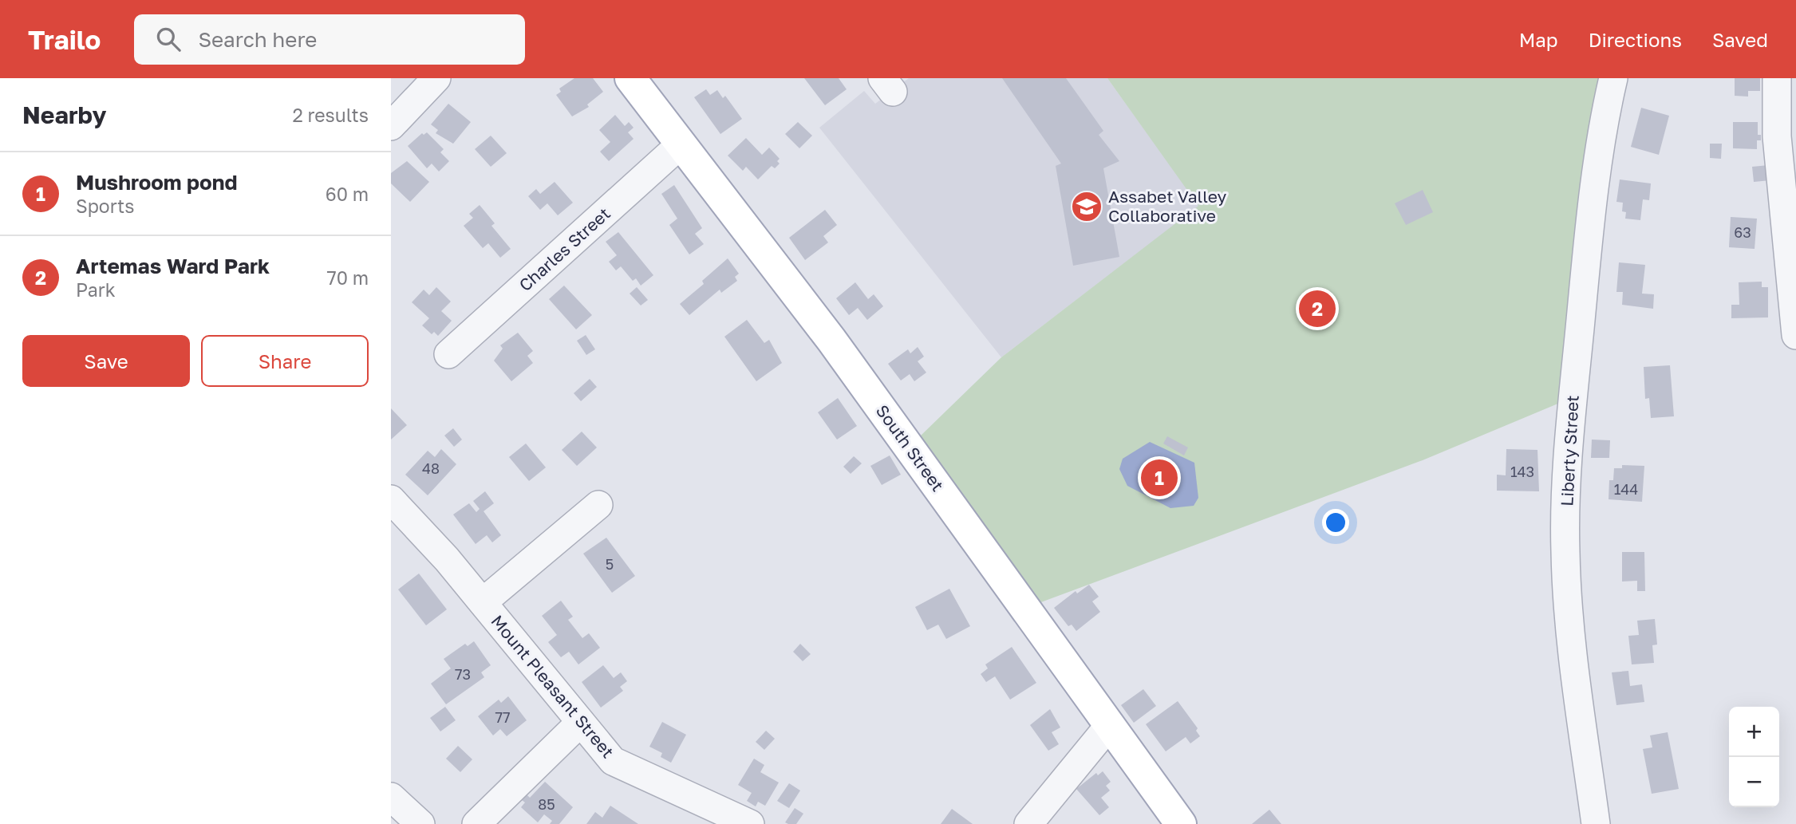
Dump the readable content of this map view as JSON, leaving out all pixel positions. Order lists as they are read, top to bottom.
{
  "streets": {
    "main road": ["South Street"],
    "street": ["Charles Street", "Liberty Street", "Mount Pleasant Street"]
  },
  "crossings": [
    ["Charles Street", "South Street"]
  ],
  "places": {
    "school or university": ["Assabet Valley Collaborative"]
  },
  "house_numbers": [
    "63",
    "48",
    "143",
    "144",
    "5",
    "73",
    "77",
    "85"
  ],
  "page": {
    "header": "Trailo",
    "search": "Search here",
    "nav": ["Map", "Directions", "Saved"],
    "heading": ["Nearby", "2 results"],
    "list": [
      {
        "mark": "1",
        "name": "Mushroom pond",
        "note": "Sports",
        "value": "60 m"
      },
      {
        "mark": "2",
        "name": "Artemas Ward Park",
        "note": "Park",
        "value": "70 m"
      }
    ],
    "pins": ["2", "1"],
    "buttons": ["Save", "Share"],
    "map_buttons": ["+", "−"]
  }
}
